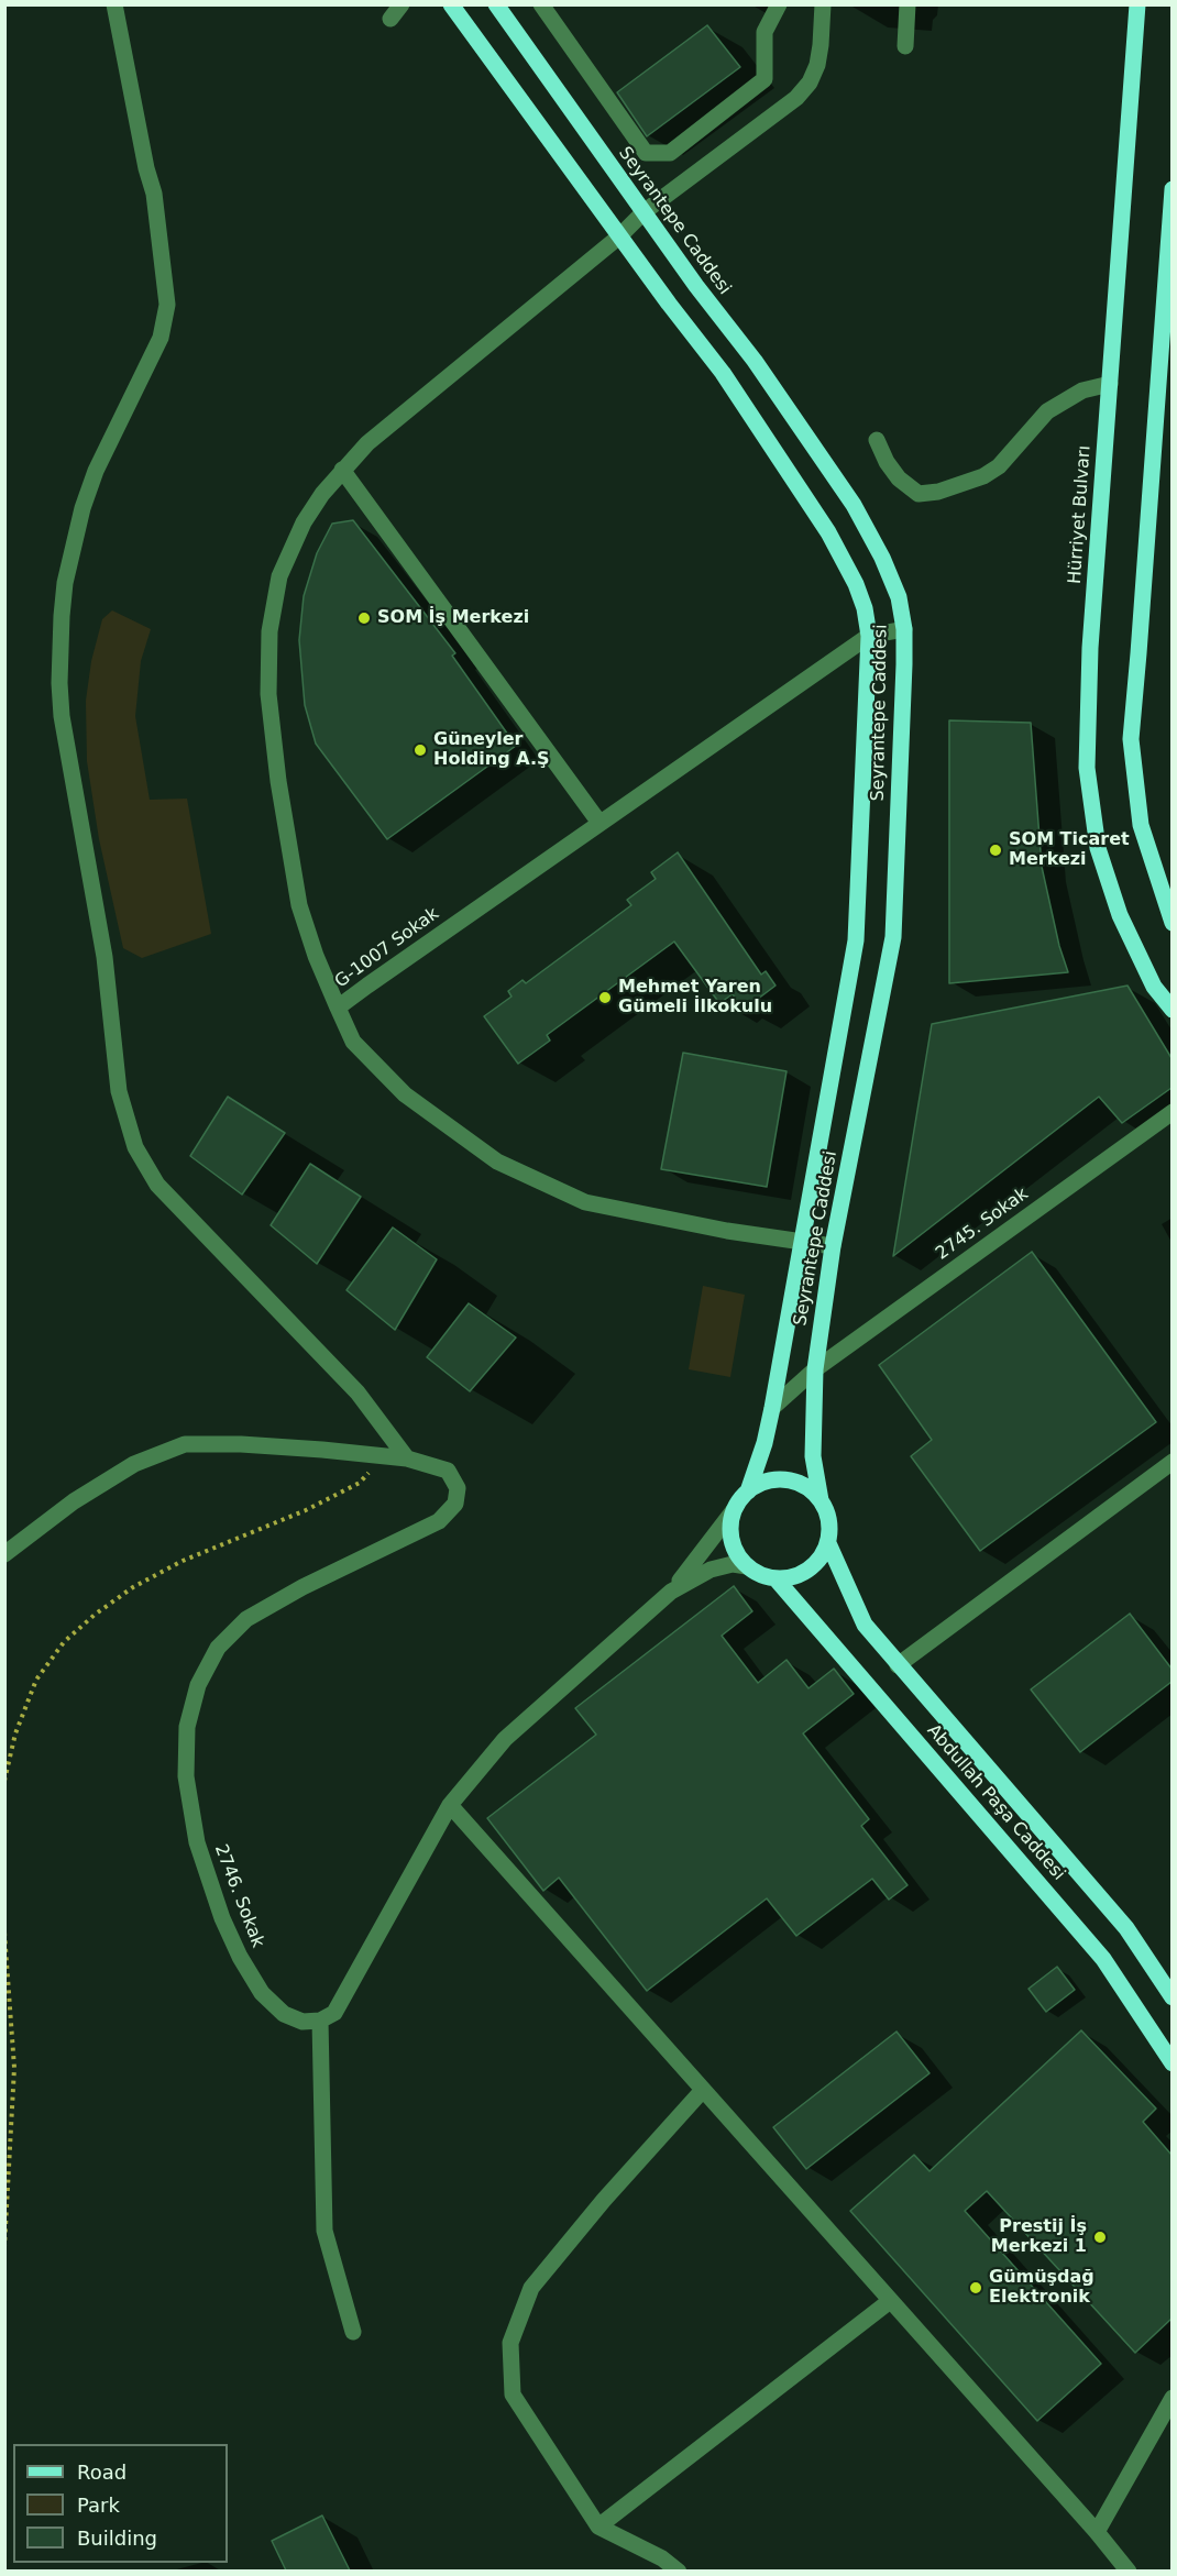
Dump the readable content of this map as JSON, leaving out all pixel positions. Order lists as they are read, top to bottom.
{
  "streets": {
    "main road": ["Seyrantepe Caddesi", "Hürriyet Bulvarı", "Abdullah Paşa Caddesi"],
    "street": ["G-1007 Sokak", "2745. Sokak", "2746. Sokak"]
  },
  "crossings": [
    ["Seyrantepe Caddesi", "G-1007 Sokak"],
    ["Seyrantepe Caddesi", "2745. Sokak"],
    ["Seyrantepe Caddesi", "Abdullah Paşa Caddesi"]
  ],
  "places": [
    "SOM İş Merkezi",
    "Güneyler Holding A.Ş",
    "SOM Ticaret Merkezi",
    "Mehmet Yaren Gümeli İlkokulu",
    "Prestij İş Merkezi 1",
    "Gümüşdağ Elektronik"
  ],
  "legend": ["Road", "Park", "Building"]
}
